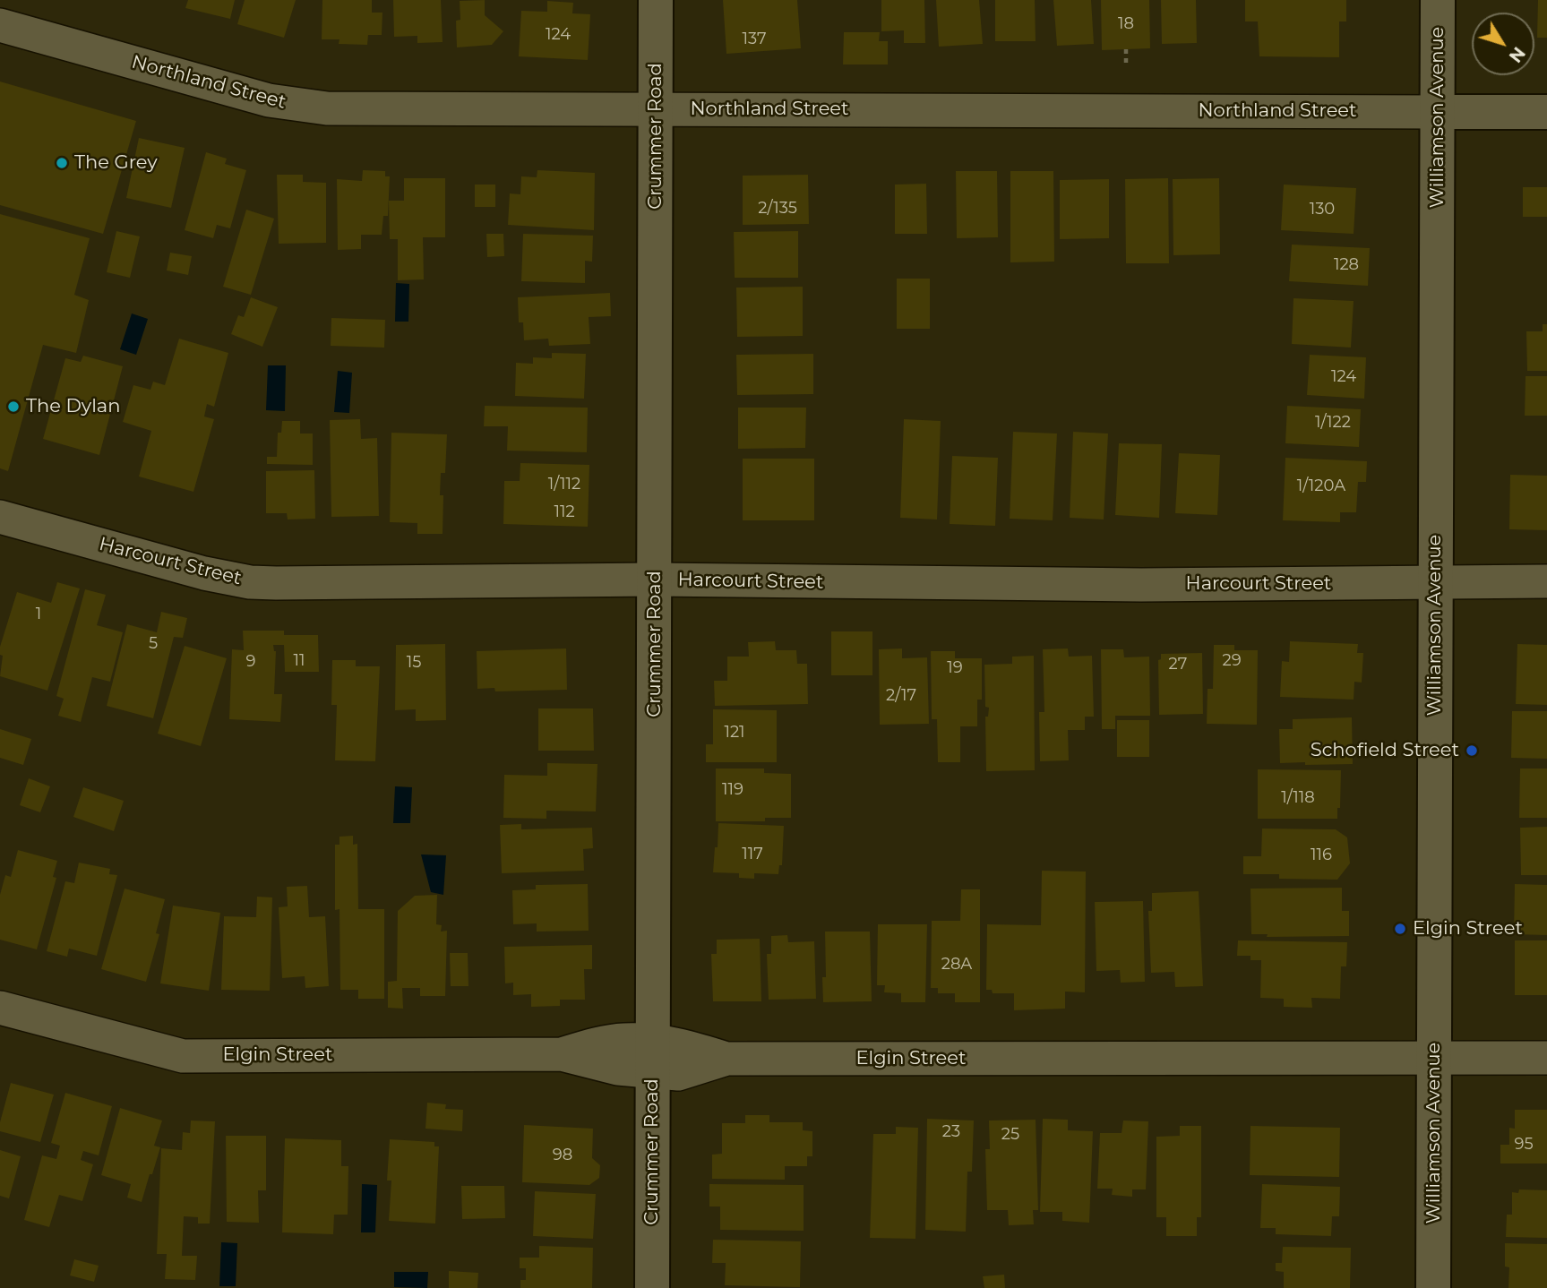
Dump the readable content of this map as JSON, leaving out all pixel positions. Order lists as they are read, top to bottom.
{
  "streets": {
    "street": [
      "Northland Street",
      "Williamson Avenue",
      "Crummer Road",
      "Harcourt Street",
      "Elgin Street"
    ]
  },
  "crossings": [
    ["Northland Street", "Williamson Avenue"],
    ["Northland Street", "Crummer Road"],
    ["Williamson Avenue", "Harcourt Street"],
    ["Williamson Avenue", "Elgin Street"],
    ["Crummer Road", "Harcourt Street"],
    ["Crummer Road", "Elgin Street"]
  ],
  "places": [
    "The Grey",
    "The Dylan",
    "Schofield Street",
    "Elgin Street"
  ],
  "house_numbers": [
    "18",
    "124",
    "137",
    "2/135",
    "130",
    "128",
    "124",
    "1/122",
    "1/112",
    "1/120A",
    "112",
    "1",
    "5",
    "11",
    "29",
    "9",
    "15",
    "27",
    "19",
    "2/17",
    "121",
    "119",
    "1/118",
    "117",
    "116",
    "28A",
    "23",
    "25",
    "95",
    "98"
  ],
  "north": "bottom right"
}
